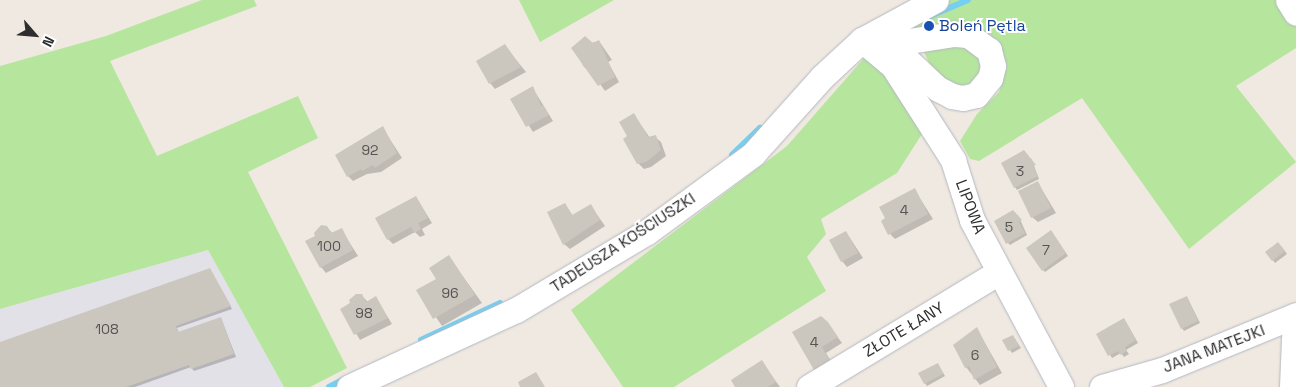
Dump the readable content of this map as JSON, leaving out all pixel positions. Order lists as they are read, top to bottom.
{
  "streets": {
    "street": [
      "LIPOWA",
      "TADEUSZA KOŚCIUSZKI",
      "ZŁOTE ŁANY",
      "JANA MATEJKI"
    ]
  },
  "crossings": [
    ["LIPOWA", "TADEUSZA KOŚCIUSZKI"],
    ["LIPOWA", "ZŁOTE ŁANY"]
  ],
  "places": ["Boleń Pętla"],
  "house_numbers": [
    "92",
    "3",
    "4",
    "5",
    "100",
    "7",
    "96",
    "98",
    "108",
    "4",
    "6"
  ],
  "north": "bottom right"
}
